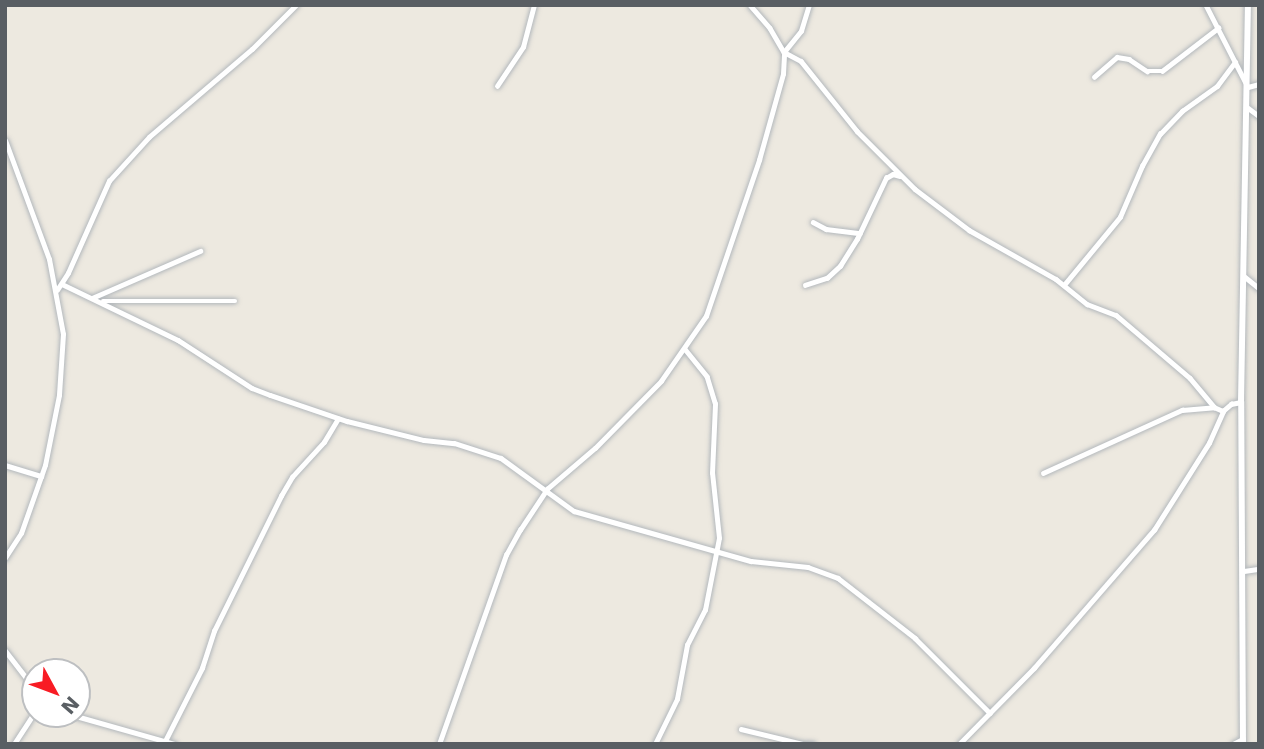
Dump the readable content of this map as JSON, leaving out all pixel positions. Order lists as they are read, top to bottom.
{
  "north": "bottom right"
}
